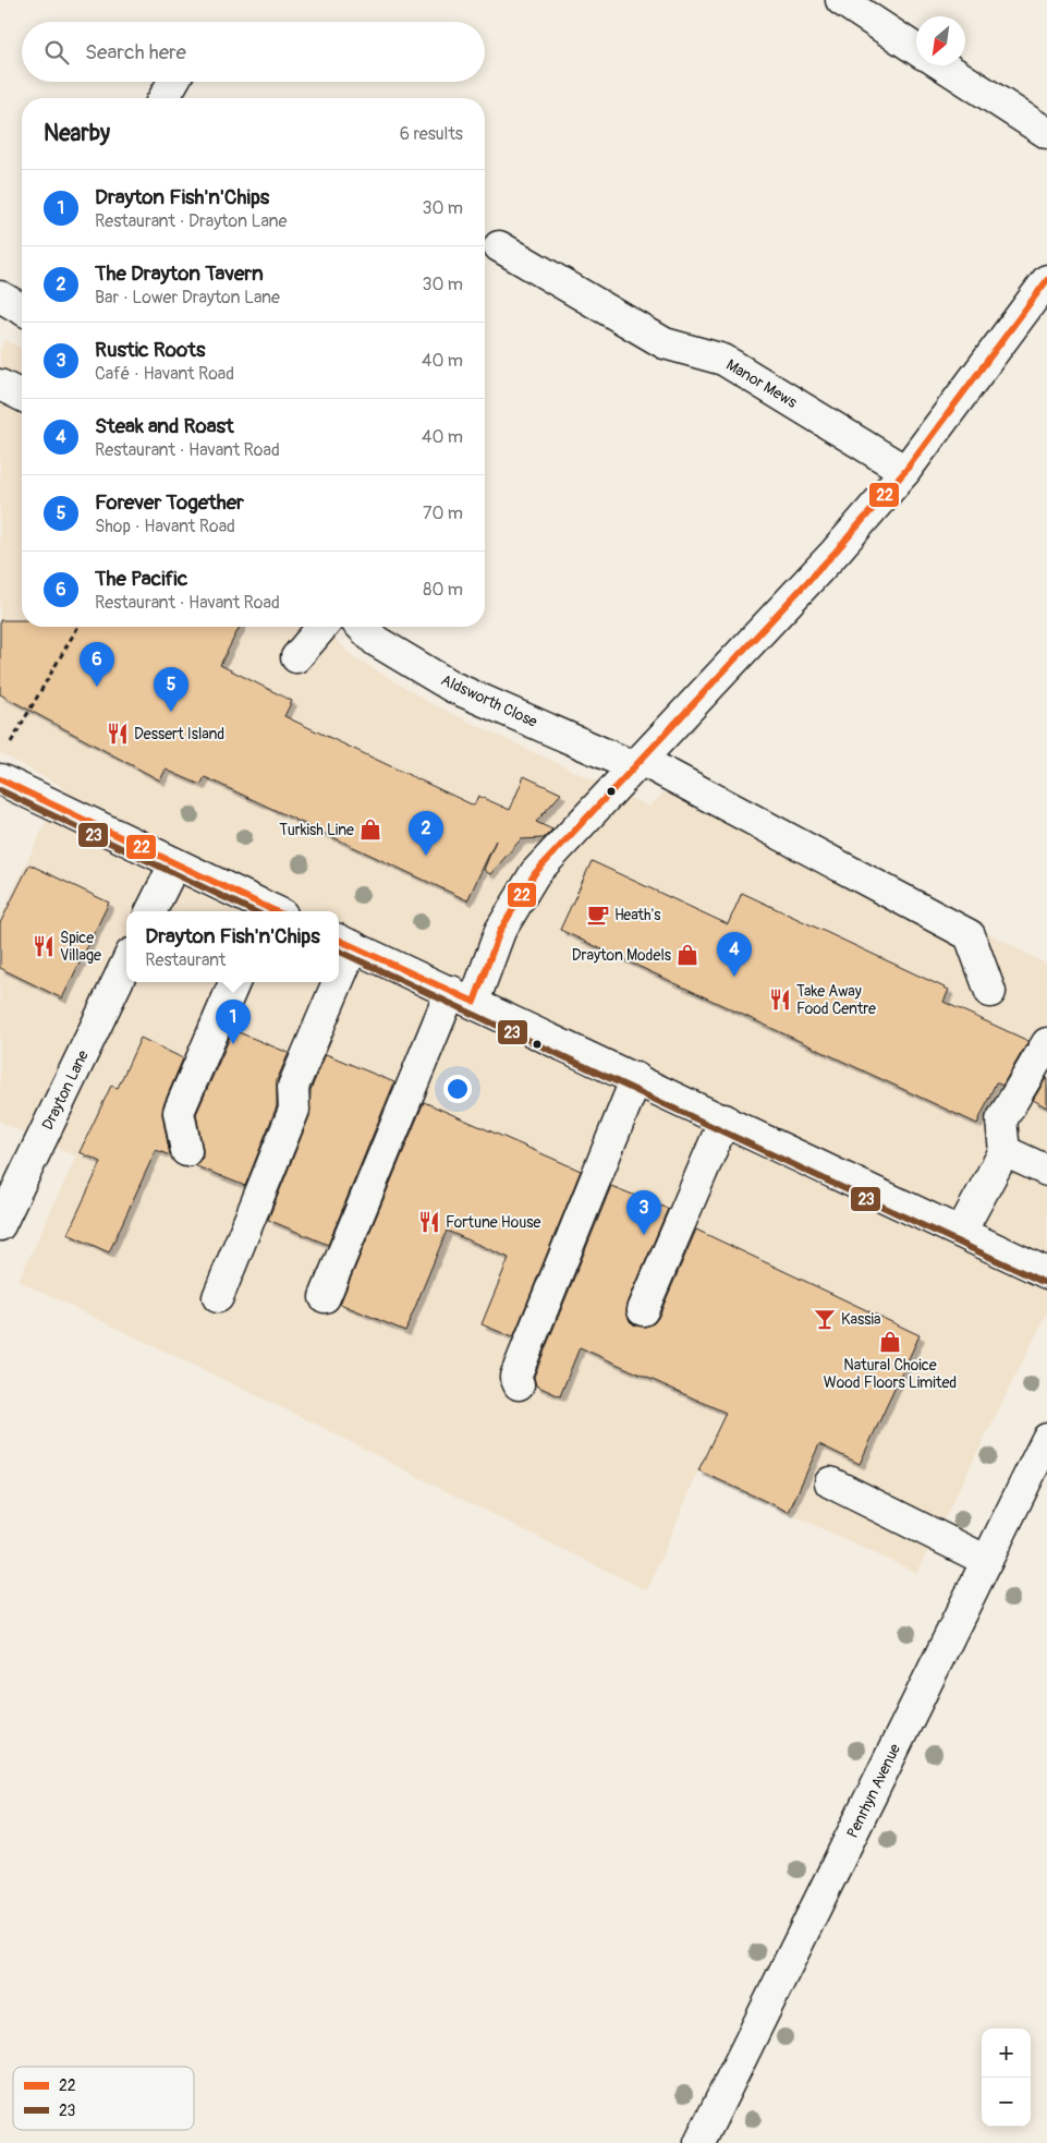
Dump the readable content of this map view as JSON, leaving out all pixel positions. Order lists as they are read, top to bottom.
{
  "streets": {
    "street": [
      "Manor Mews",
      "Aldsworth Close",
      "Drayton Lane",
      "Penrhyn Avenue"
    ]
  },
  "places": {
    "restaurant": [
      "Dessert Island",
      "Spice Village",
      "Take Away Food Centre",
      "Fortune House"
    ],
    "shop": ["Turkish Line", "Drayton Models", "Natural Choice Wood Floors Limited"],
    "cafe": ["Heath's"],
    "bar": ["Kassia"]
  },
  "lines": ["transit line 22", "transit line 23"],
  "legend": ["22", "23"],
  "north": "bottom left",
  "page": {
    "search": "Search here",
    "heading": ["Nearby", "6 results"],
    "list": [
      {
        "mark": "1",
        "name": "Drayton Fish'n'Chips",
        "note": "Restaurant · Drayton Lane",
        "value": "30 m"
      },
      {
        "mark": "2",
        "name": "The Drayton Tavern",
        "note": "Bar · Lower Drayton Lane",
        "value": "30 m"
      },
      {
        "mark": "3",
        "name": "Rustic Roots",
        "note": "Café · Havant Road",
        "value": "40 m"
      },
      {
        "mark": "4",
        "name": "Steak and Roast",
        "note": "Restaurant · Havant Road",
        "value": "40 m"
      },
      {
        "mark": "5",
        "name": "Forever Together",
        "note": "Shop · Havant Road",
        "value": "70 m"
      },
      {
        "mark": "6",
        "name": "The Pacific",
        "note": "Restaurant · Havant Road",
        "value": "80 m"
      }
    ],
    "pins": [
      "6",
      "5",
      "2",
      "4",
      "1",
      "3"
    ],
    "popup": ["Drayton Fish'n'Chips", "Restaurant"],
    "map_buttons": ["+", "−"]
  }
}
